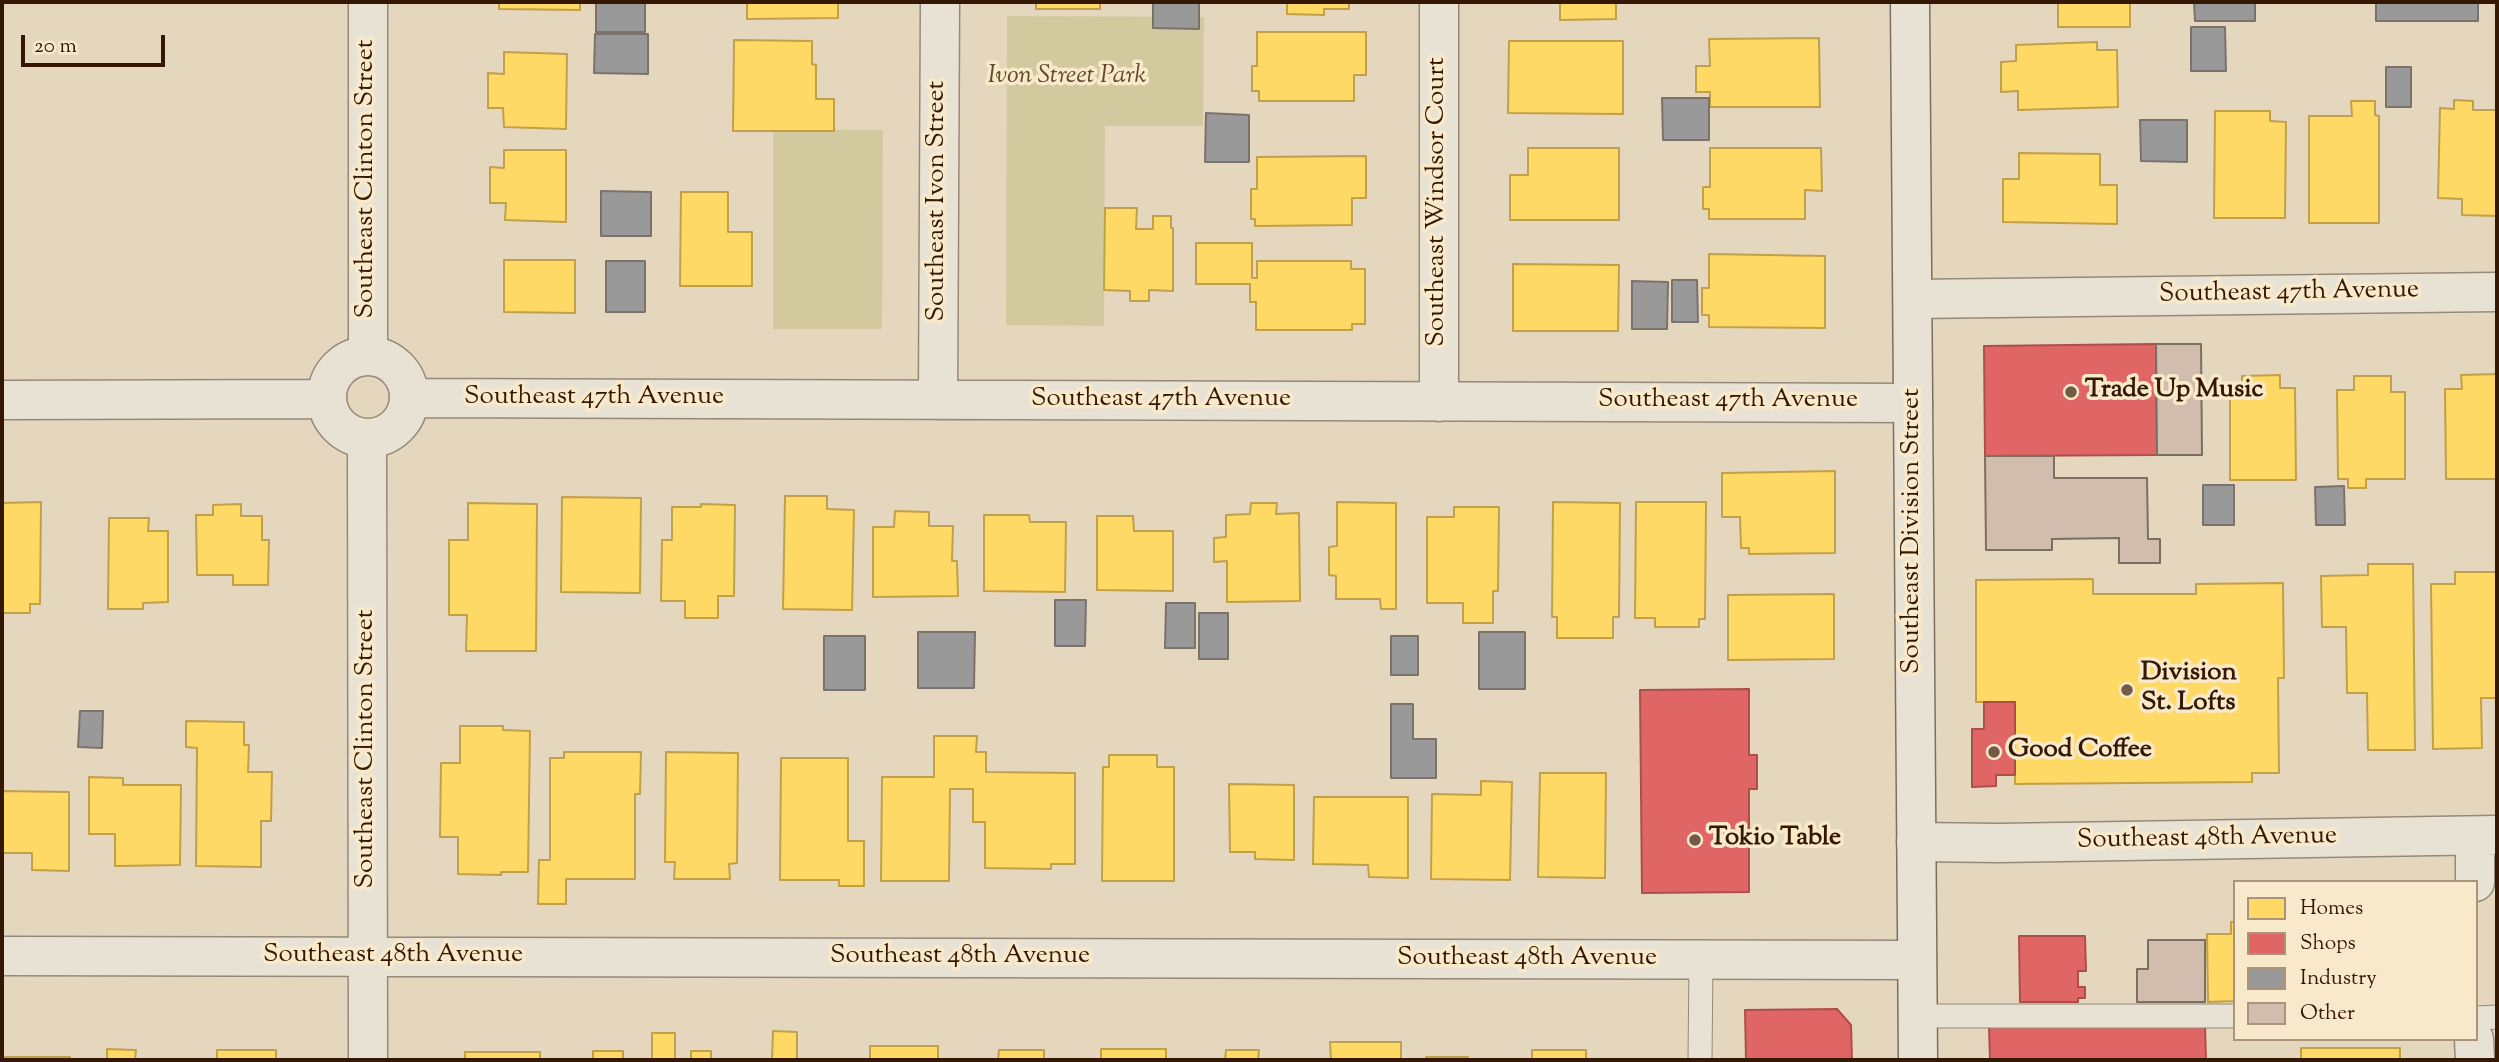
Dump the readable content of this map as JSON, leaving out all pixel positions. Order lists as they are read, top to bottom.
{
  "streets": {
    "street": [
      "Southeast Clinton Street",
      "Southeast Ivon Street",
      "Southeast Windsor Court",
      "Southeast 47th Avenue",
      "Southeast Division Street",
      "Southeast 48th Avenue"
    ]
  },
  "crossings": [
    ["Southeast Clinton Street", "Southeast 47th Avenue"],
    ["Southeast Clinton Street", "Southeast 48th Avenue"],
    ["Southeast Ivon Street", "Southeast 47th Avenue"],
    ["Southeast Windsor Court", "Southeast 47th Avenue"],
    ["Southeast 47th Avenue", "Southeast Division Street"],
    ["Southeast Division Street", "Southeast 48th Avenue"]
  ],
  "parks": ["Ivon Street Park"],
  "places": [
    "Trade Up Music",
    "Division St. Lofts",
    "Good Coffee",
    "Tokio Table"
  ],
  "legend": [
    "Homes",
    "Shops",
    "Industry",
    "Other"
  ],
  "scale_bar": "20 m"
}
